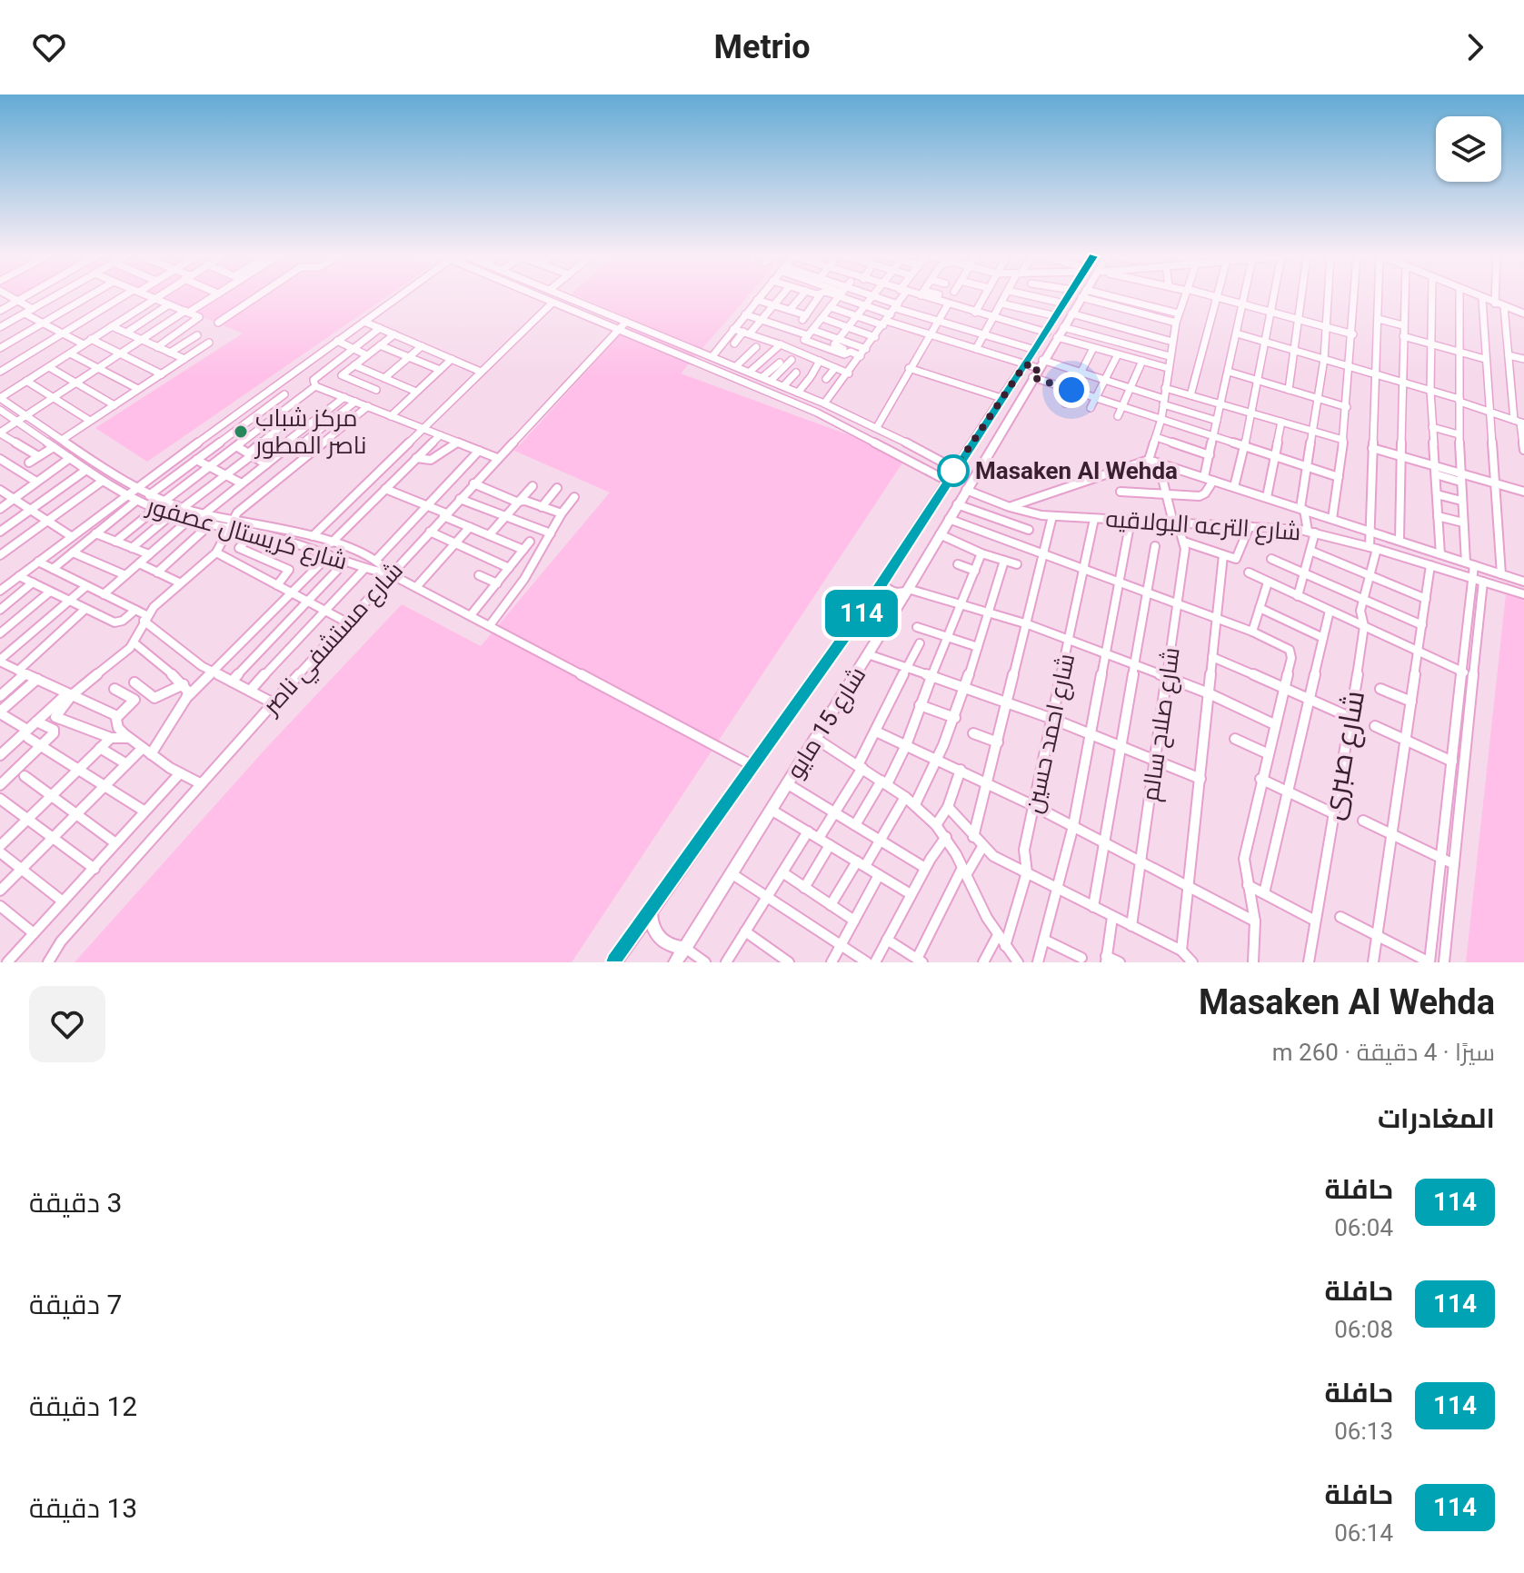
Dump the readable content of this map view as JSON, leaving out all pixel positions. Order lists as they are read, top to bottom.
{
  "streets": {
    "main road": ["شارع 15 مايو"],
    "street": [
      "شارع الترعه البولاقيه",
      "شارع كريستال عصفور",
      "شارع مستشفي ناصر",
      "شارع صلاح سالم",
      "شارع احمد حسين",
      "شارع صبرى"
    ]
  },
  "crossings": [
    ["شارع الترعه البولاقيه", "شارع 15 مايو"],
    ["شارع الترعه البولاقيه", "شارع صلاح سالم"],
    ["شارع الترعه البولاقيه", "شارع احمد حسين"],
    ["شارع الترعه البولاقيه", "شارع صبرى"],
    ["شارع كريستال عصفور", "شارع مستشفي ناصر"],
    ["شارع كريستال عصفور", "شارع 15 مايو"]
  ],
  "places": ["مركز شباب ناصر المطور", "Masaken Al Wehda"],
  "lines": ["bus line 114"],
  "page": {
    "header": "Metrio",
    "on_map": "114",
    "heading": [
      ["Masaken Al Wehda", "سيرًا · 4 دقيقة · 260 m"],
      "المغادرات"
    ],
    "list": [
      {
        "mark": "114",
        "name": "حافلة",
        "note": "06:04",
        "value": "3 دقيقة"
      },
      {
        "mark": "114",
        "name": "حافلة",
        "note": "06:08",
        "value": "7 دقيقة"
      },
      {
        "mark": "114",
        "name": "حافلة",
        "note": "06:13",
        "value": "12 دقيقة"
      },
      {
        "mark": "114",
        "name": "حافلة",
        "note": "06:14",
        "value": "13 دقيقة"
      }
    ]
  }
}
